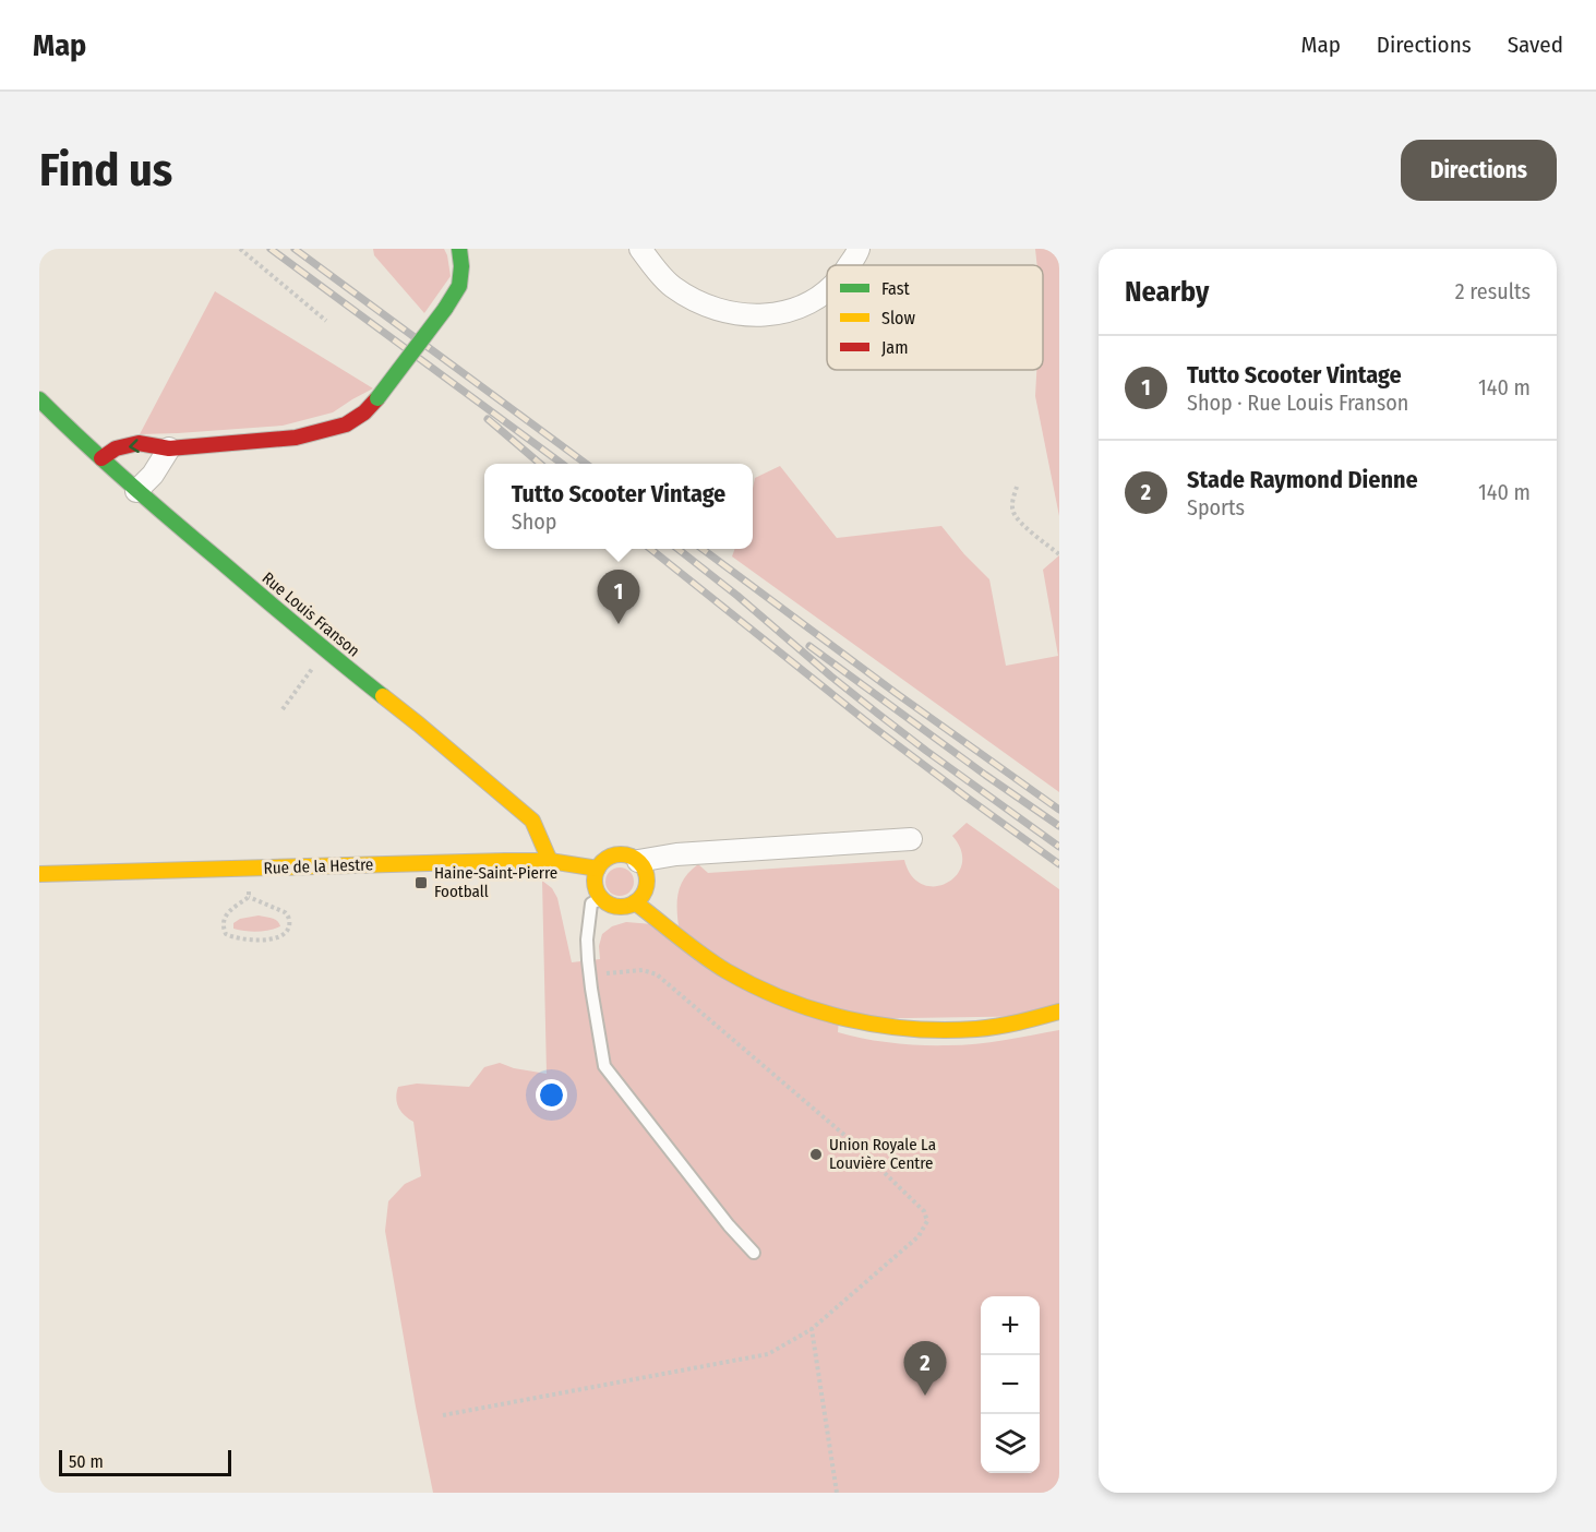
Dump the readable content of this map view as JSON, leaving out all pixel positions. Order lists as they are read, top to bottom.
{
  "streets": {
    "street": ["Rue Louis Franson", "Rue de la Hestre"]
  },
  "crossings": [
    ["Rue Louis Franson", "Rue de la Hestre"]
  ],
  "places": {
    "transit": ["Haine-Saint-Pierre Football"],
    "other": ["Union Royale La Louvière Centre"]
  },
  "legend": ["Fast", "Slow", "Jam"],
  "scale_bar": "50 m",
  "page": {
    "header": "Map",
    "nav": ["Map", "Directions", "Saved"],
    "buttons": "Directions",
    "title": "Find us",
    "heading": ["Nearby", "2 results"],
    "list": [
      {
        "mark": "1",
        "name": "Tutto Scooter Vintage",
        "note": "Shop · Rue Louis Franson",
        "value": "140 m"
      },
      {
        "mark": "2",
        "name": "Stade Raymond Dienne",
        "note": "Sports",
        "value": "140 m"
      }
    ],
    "popup": ["Tutto Scooter Vintage", "Shop"],
    "pins": ["1", "2"],
    "map_buttons": ["+", "−"],
    "scale": "50 m"
  }
}
